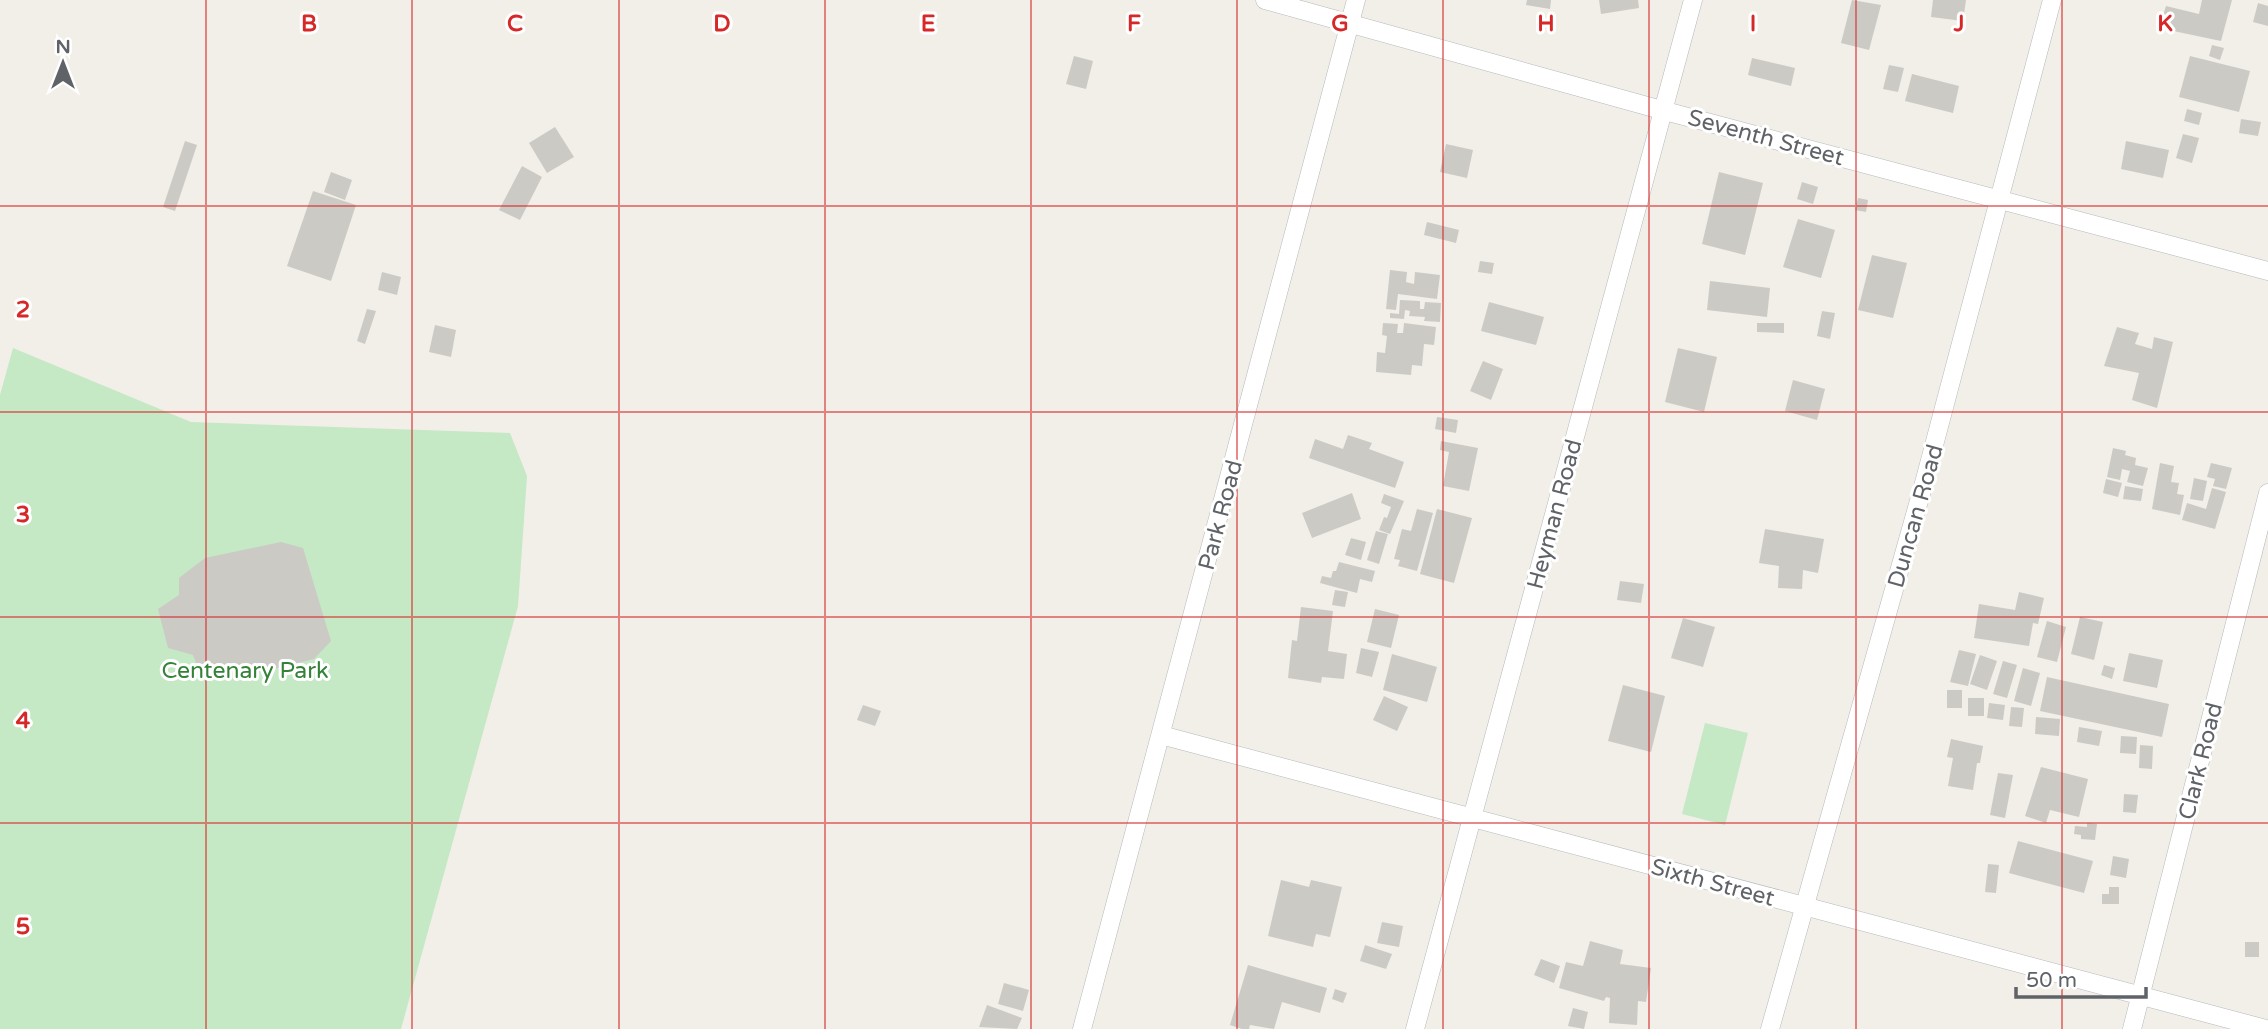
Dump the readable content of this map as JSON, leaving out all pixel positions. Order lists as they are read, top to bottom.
{
  "streets": {
    "street": [
      "Seventh Street",
      "Heyman Road",
      "Park Road",
      "Duncan Road",
      "Clark Road",
      "Sixth Street"
    ]
  },
  "crossings": [
    ["Seventh Street", "Heyman Road"],
    ["Seventh Street", "Park Road"],
    ["Seventh Street", "Duncan Road"],
    ["Heyman Road", "Sixth Street"],
    ["Park Road", "Sixth Street"],
    ["Duncan Road", "Sixth Street"],
    ["Clark Road", "Sixth Street"]
  ],
  "parks": ["Centenary Park"],
  "scale_bar": "50 m",
  "north": "top",
  "grid": {
    "columns": [
      "B",
      "C",
      "D",
      "E",
      "F",
      "G",
      "H",
      "I",
      "J",
      "K"
    ],
    "rows": [
      "2",
      "3",
      "4",
      "5"
    ]
  }
}
